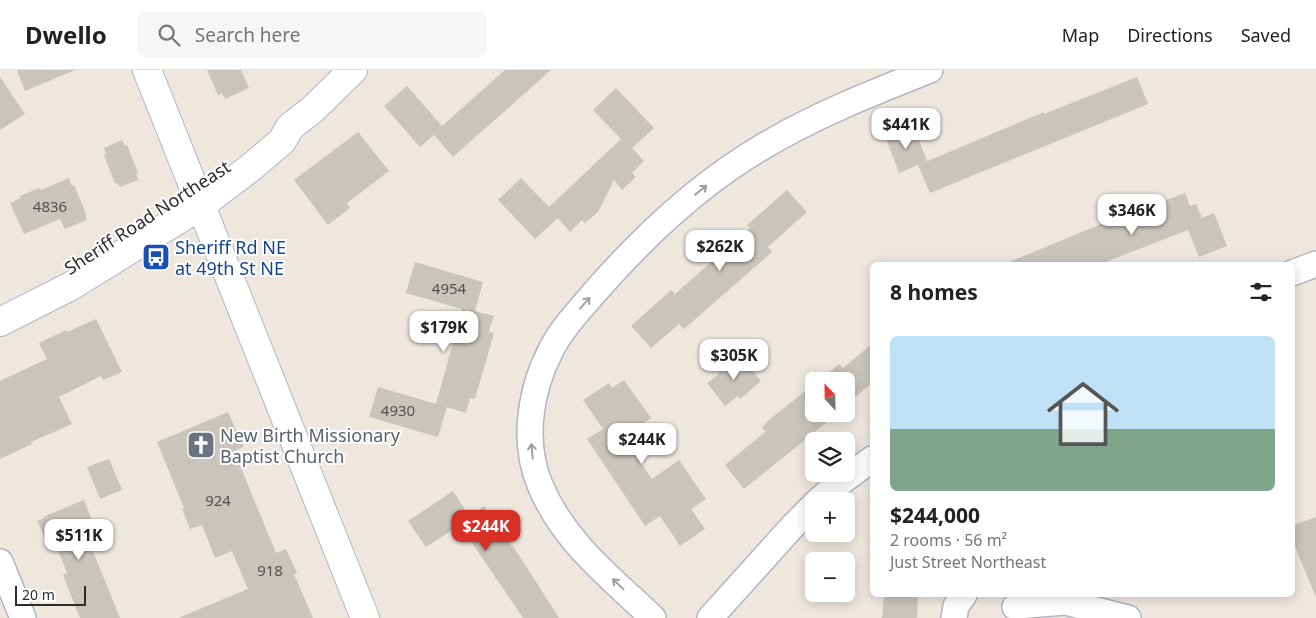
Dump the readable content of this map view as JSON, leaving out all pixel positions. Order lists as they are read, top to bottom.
{
  "streets": {
    "main road": ["Sheriff Road Northeast"]
  },
  "places": {
    "bus stop": ["Sheriff Rd NE at 49th St NE"],
    "church": ["New Birth Missionary Baptist Church"]
  },
  "house_numbers": [
    "4836",
    "4954",
    "4930",
    "924",
    "918"
  ],
  "scale_bar": "20 m",
  "north": "top",
  "page": {
    "header": "Dwello",
    "search": "Search here",
    "nav": ["Map", "Directions", "Saved"],
    "price": [
      "$441K",
      "$346K",
      "$262K",
      "$179K",
      "$305K",
      "$244K",
      "$244K",
      "$511K"
    ],
    "heading": "8 homes",
    "list": [
      {
        "name": "$244,000",
        "note": "2 rooms · 56 m² · Just Street Northeast"
      }
    ],
    "map_buttons": ["+", "−"],
    "scale": "20 m"
  }
}
